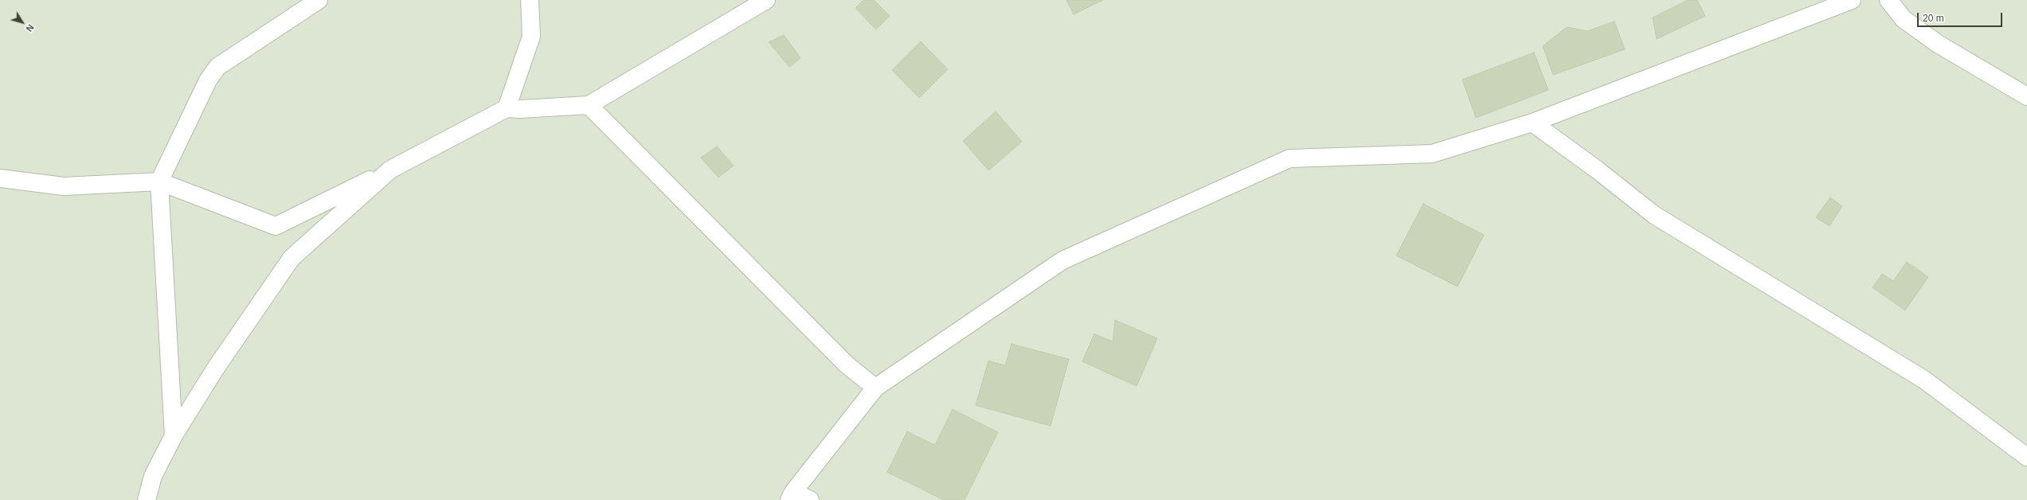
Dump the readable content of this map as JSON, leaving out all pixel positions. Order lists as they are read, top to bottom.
{
  "scale_bar": "20 m",
  "north": "bottom right"
}
